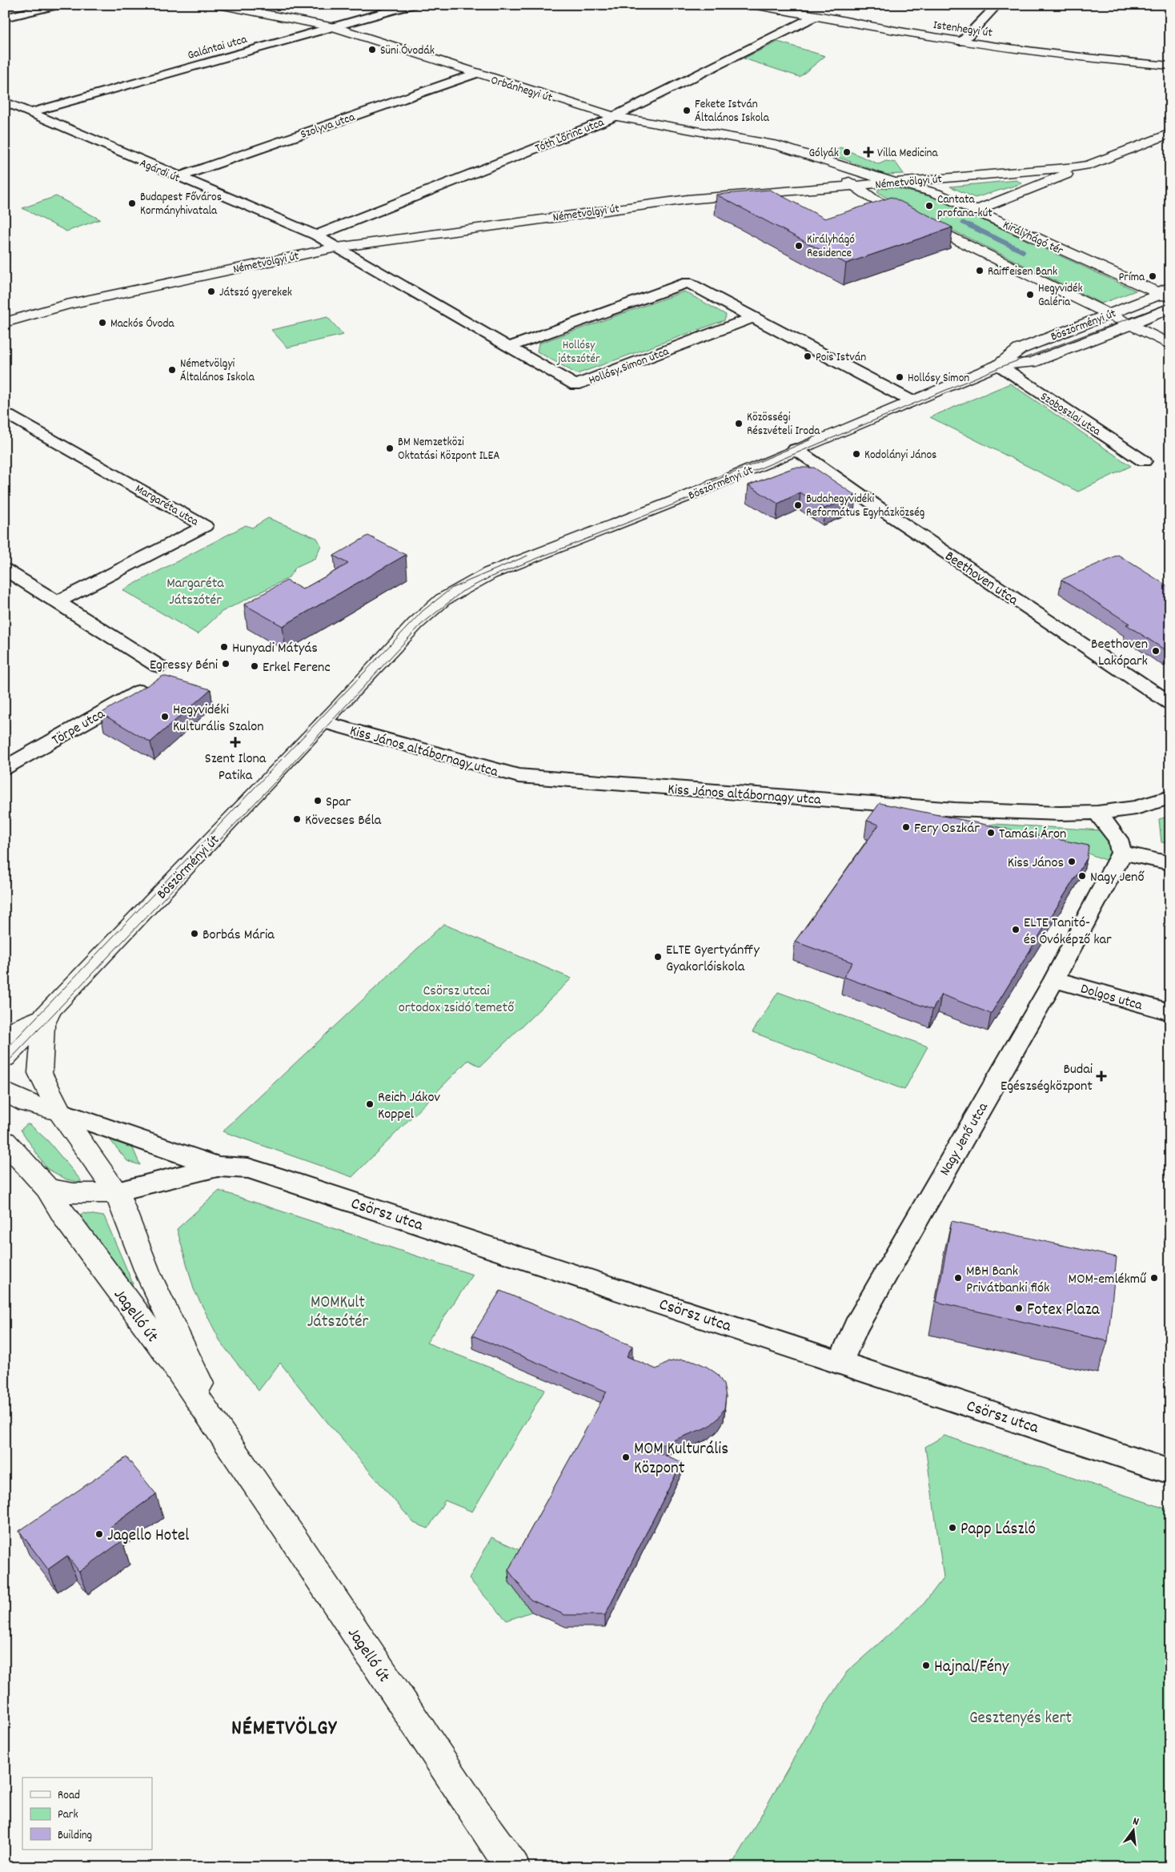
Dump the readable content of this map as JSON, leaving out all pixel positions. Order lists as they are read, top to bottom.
{
  "streets": {
    "street": [
      "Istenhegyi út",
      "Galántai utca",
      "Orbánhegyi út",
      "Szolyva utca",
      "Tóth Lőrinc utca",
      "Agárdi út",
      "Németvölgyi út",
      "Királyhágó tér",
      "Böszörményi út",
      "Hollósy Simon utca",
      "Szoboszlai utca",
      "Margaréta utca",
      "Beethoven utca",
      "Törpe utca",
      "Kiss János altábornagy utca",
      "Dolgos utca",
      "Nagy Jenő utca",
      "Csörsz utca",
      "Jagelló út"
    ]
  },
  "crossings": [
    ["Istenhegyi út", "Tóth Lőrinc utca"],
    ["Galántai utca", "Orbánhegyi út"],
    ["Galántai utca", "Agárdi út"],
    ["Orbánhegyi út", "Szolyva utca"],
    ["Orbánhegyi út", "Tóth Lőrinc utca"],
    ["Orbánhegyi út", "Németvölgyi út"],
    ["Orbánhegyi út", "Királyhágó tér"],
    ["Szolyva utca", "Agárdi út"],
    ["Tóth Lőrinc utca", "Agárdi út"],
    ["Agárdi út", "Németvölgyi út"],
    ["Agárdi út", "Hollósy Simon utca"],
    ["Németvölgyi út", "Királyhágó tér"],
    ["Németvölgyi út", "Hollósy Simon utca"],
    ["Királyhágó tér", "Böszörményi út"],
    ["Böszörményi út", "Szoboszlai utca"],
    ["Böszörményi út", "Beethoven utca"],
    ["Böszörményi út", "Kiss János altábornagy utca"],
    ["Böszörményi út", "Csörsz utca"],
    ["Böszörményi út", "Jagelló út"],
    ["Dolgos utca", "Nagy Jenő utca"],
    ["Nagy Jenő utca", "Csörsz utca"],
    ["Csörsz utca", "Jagelló út"]
  ],
  "districts": ["NÉMETVÖLGY"],
  "parks": [
    "Hollósy játszótér",
    "Margaréta Játszótér",
    "Csörsz utcai ortodox zsidó temető",
    "MOMKult Játszótér",
    "Gesztenyés kert"
  ],
  "places": {
    "other": [
      "Süni Óvodák",
      "Fekete István Általános Iskola",
      "Gólyák",
      "Budapest Főváros Kormányhivatala",
      "Cantata profana-kút",
      "Királyhágó Residence",
      "Raiffeisen Bank",
      "Príma",
      "Játszó gyerekek",
      "Hegyvidék Galéria",
      "Mackós Óvoda",
      "Pois István",
      "Németvölgyi Általános Iskola",
      "Hollósy Simon",
      "Közösségi Részvételi Iroda",
      "BM Nemzetközi Oktatási Központ ILEA",
      "Kodolányi János",
      "Budahegyvidéki Református Egyházközség",
      "Hunyadi Mátyás",
      "Beethoven Lakópark",
      "Egressy Béni",
      "Erkel Ferenc",
      "Hegyvidéki Kulturális Szalon",
      "Spar",
      "Kövecses Béla",
      "Fery Oszkár",
      "Tamási Áron",
      "Kiss János",
      "Nagy Jenő",
      "ELTE Tanitó- és Óvóképző kar",
      "Borbás Mária",
      "ELTE Gyertyánffy Gyakorlóiskola",
      "Reich Jákov Koppel",
      "MBH Bank Privátbanki fiók",
      "MOM-emlékmű",
      "Fotex Plaza",
      "MOM Kulturális Központ",
      "Papp László",
      "Jagello Hotel",
      "Hajnal/Fény"
    ],
    "health": ["Villa Medicina", "Szent Ilona Patika", "Budai Egészségközpont"]
  },
  "legend": ["Road", "Park", "Building"],
  "north": "top"
}
